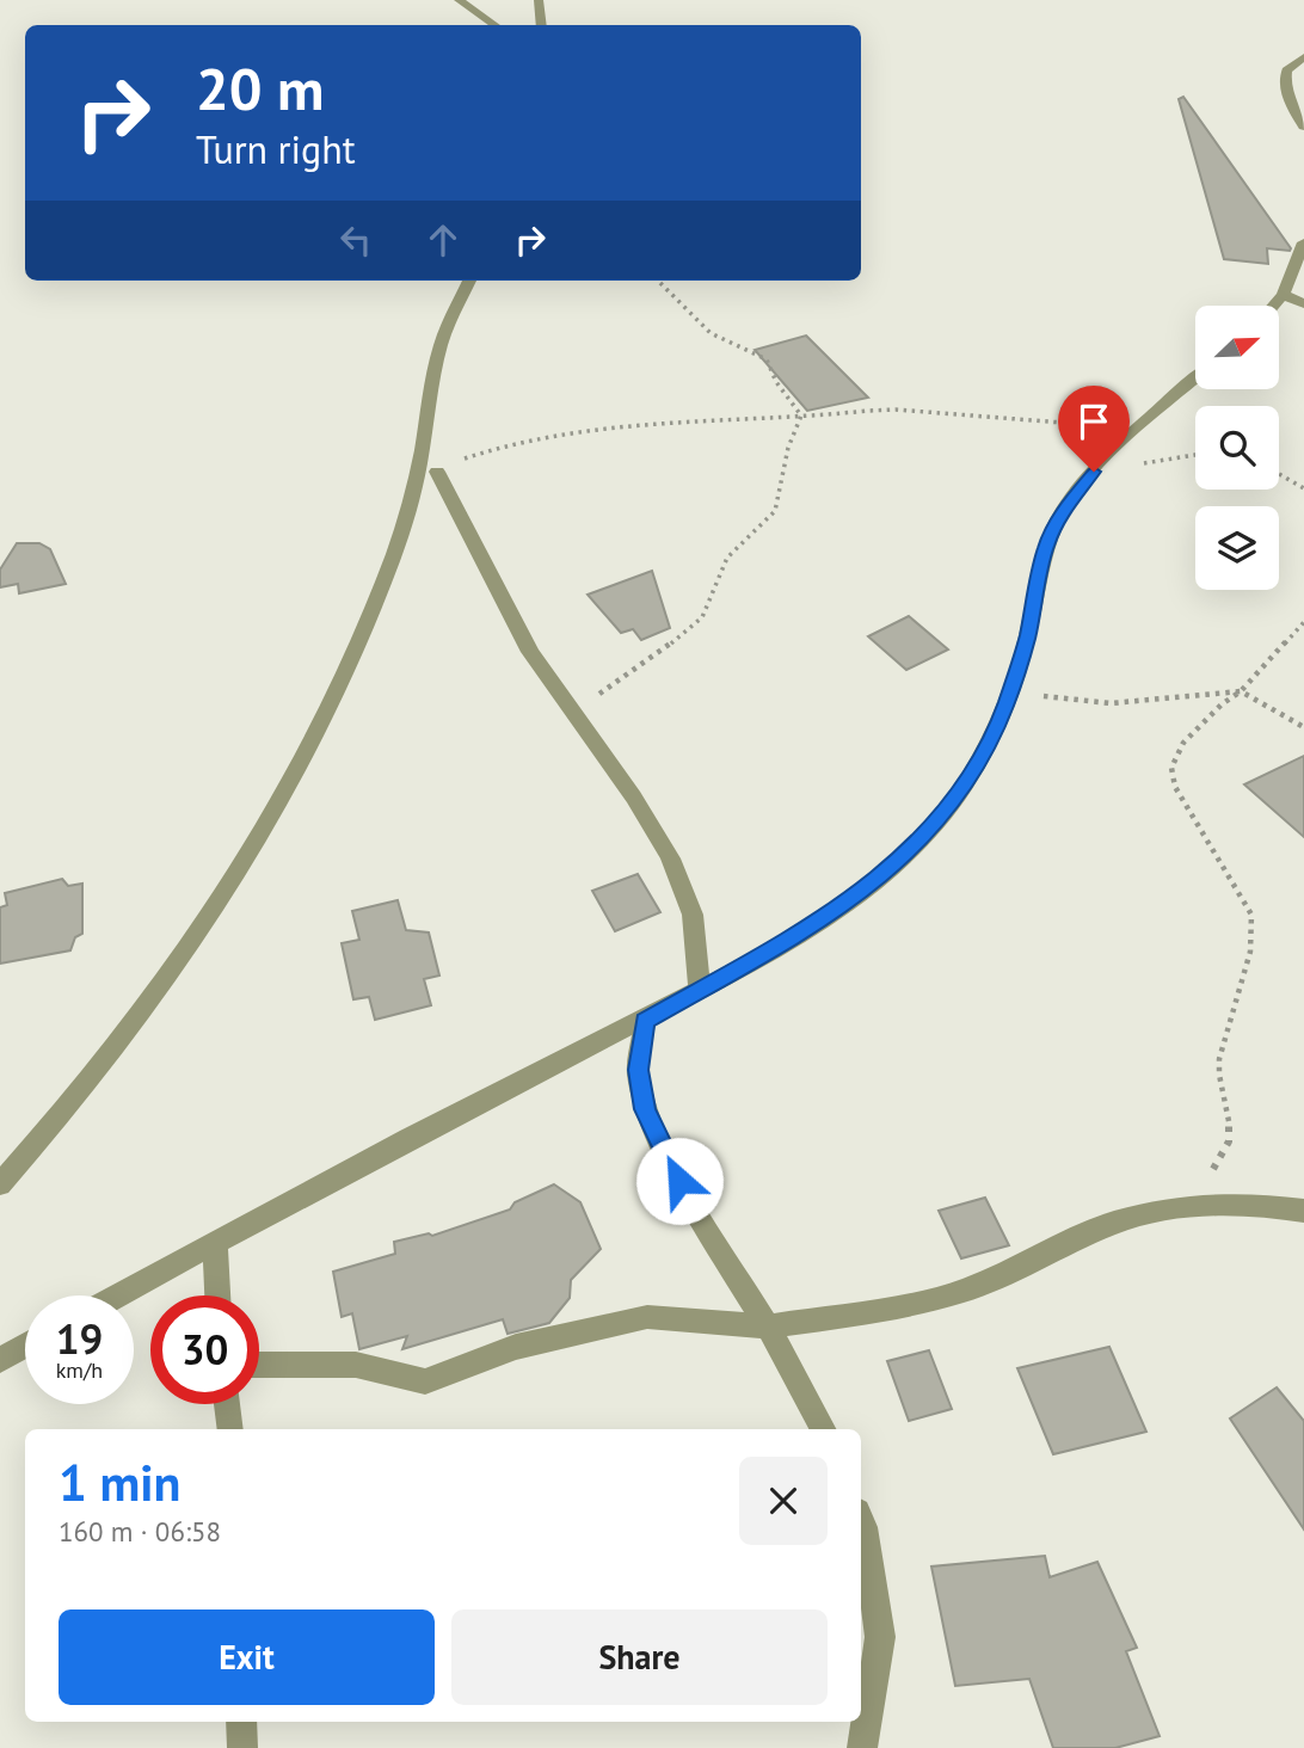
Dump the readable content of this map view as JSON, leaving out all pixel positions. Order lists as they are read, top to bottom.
{
  "north": "top right",
  "page": {
    "turn": ["20 m", "Turn right"],
    "speed": "19 km/h",
    "limit": "30",
    "heading": ["1 min", "160 m · 06:58"],
    "buttons": ["Exit", "Share"]
  }
}
